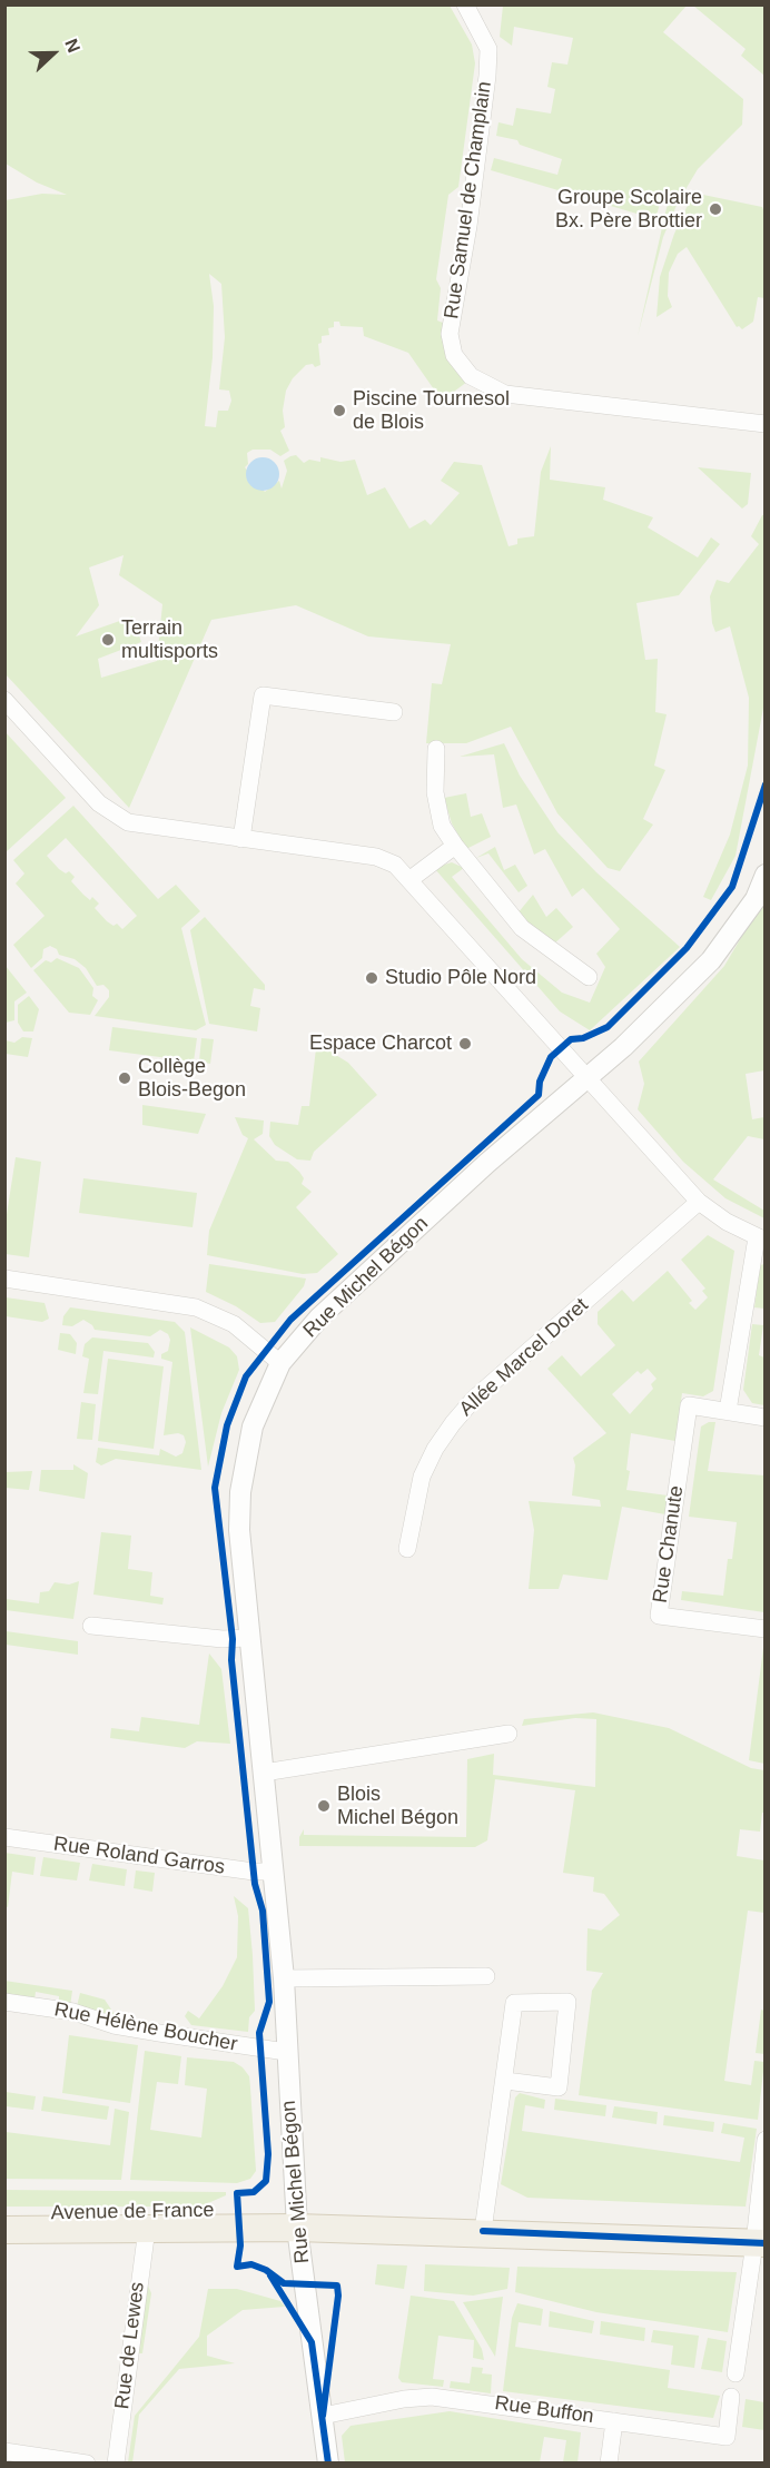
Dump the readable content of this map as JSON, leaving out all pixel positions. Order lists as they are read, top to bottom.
{
  "streets": {
    "main road": ["Avenue de France"],
    "street": [
      "Rue Samuel de Champlain",
      "Rue Michel Bégon",
      "Allée Marcel Doret",
      "Rue Chanute",
      "Rue Roland Garros",
      "Rue Hélène Boucher",
      "Rue de Lewes",
      "Rue Buffon"
    ]
  },
  "crossings": [
    ["Rue Michel Bégon", "Rue Roland Garros"],
    ["Rue Michel Bégon", "Rue Hélène Boucher"],
    ["Rue Michel Bégon", "Avenue de France"],
    ["Rue Michel Bégon", "Rue Buffon"],
    ["Avenue de France", "Rue de Lewes"]
  ],
  "places": [
    "Groupe Scolaire Bx. Père Brottier",
    "Piscine Tournesol de Blois",
    "Terrain multisports",
    "Studio Pôle Nord",
    "Espace Charcot",
    "Collège Blois-Begon",
    "Blois Michel Bégon"
  ],
  "north": "right"
}
